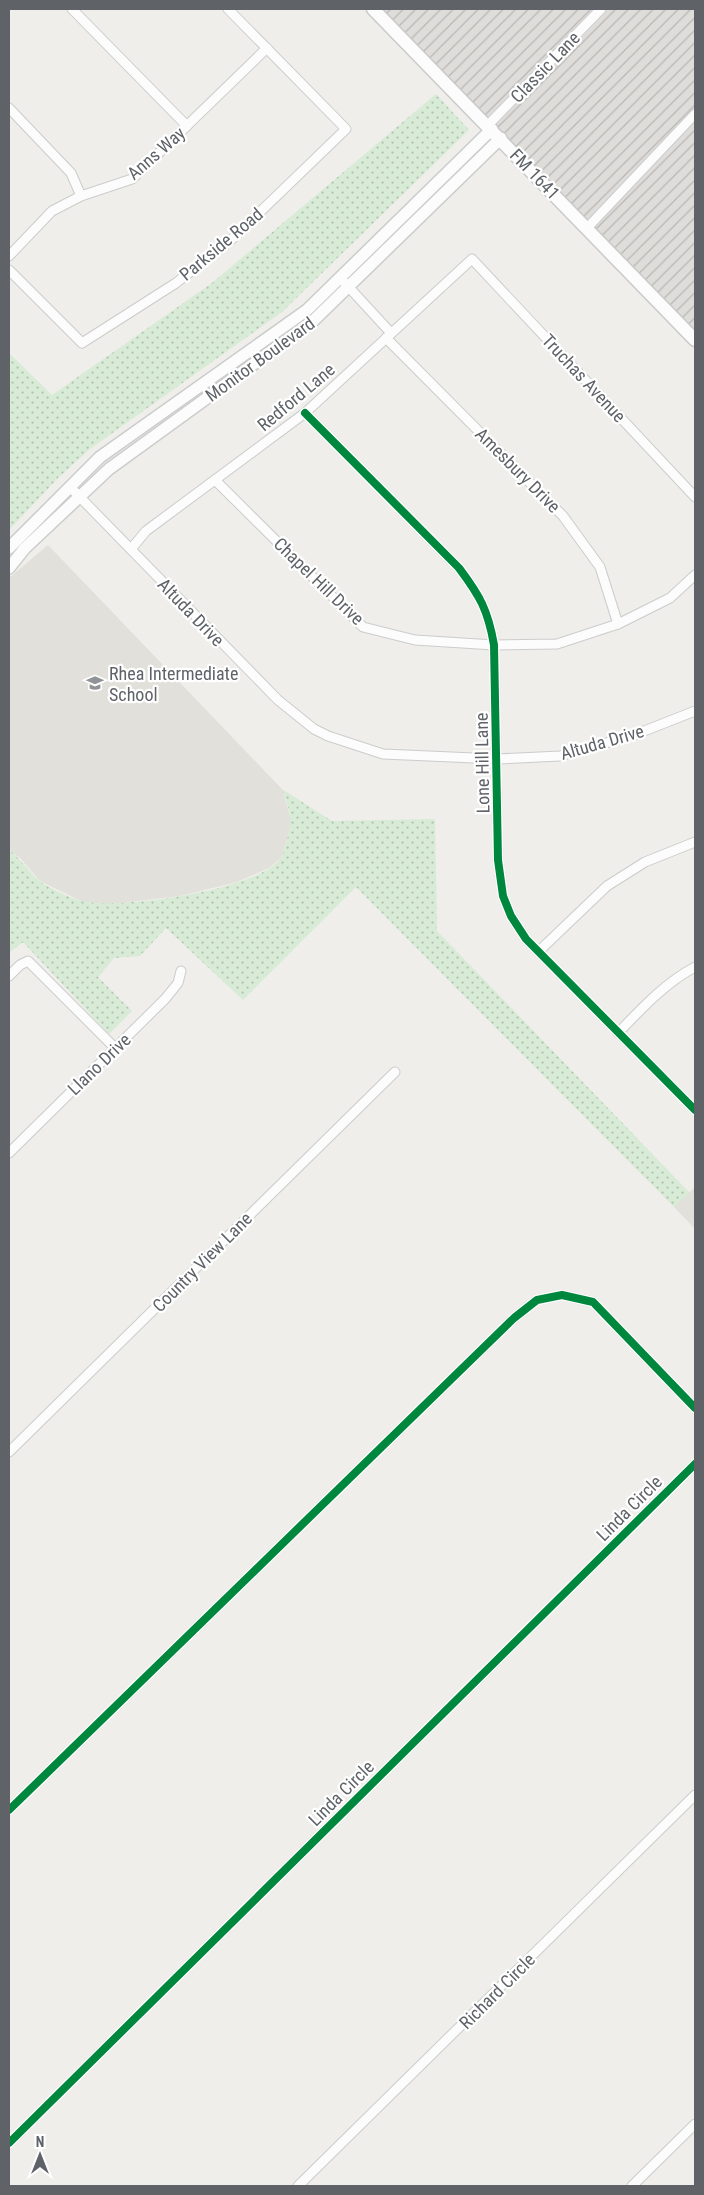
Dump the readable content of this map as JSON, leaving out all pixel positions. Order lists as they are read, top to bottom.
{
  "streets": {
    "main road": ["FM 1641"],
    "street": [
      "Classic Lane",
      "Anns Way",
      "Parkside Road",
      "Monitor Boulevard",
      "Truchas Avenue",
      "Redford Lane",
      "Amesbury Drive",
      "Chapel Hill Drive",
      "Altuda Drive",
      "Lone Hill Lane",
      "Llano Drive",
      "Country View Lane",
      "Linda Circle",
      "Richard Circle"
    ]
  },
  "crossings": [
    ["Classic Lane", "FM 1641"],
    ["Classic Lane", "Monitor Boulevard"],
    ["Anns Way", "Parkside Road"],
    ["FM 1641", "Monitor Boulevard"],
    ["Monitor Boulevard", "Amesbury Drive"],
    ["Monitor Boulevard", "Altuda Drive"],
    ["Truchas Avenue", "Redford Lane"],
    ["Redford Lane", "Amesbury Drive"],
    ["Redford Lane", "Chapel Hill Drive"],
    ["Redford Lane", "Altuda Drive"],
    ["Redford Lane", "Lone Hill Lane"],
    ["Amesbury Drive", "Chapel Hill Drive"],
    ["Chapel Hill Drive", "Lone Hill Lane"],
    ["Altuda Drive", "Lone Hill Lane"]
  ],
  "places": {
    "school or university": ["Rhea Intermediate School"]
  },
  "north": "top"
}
